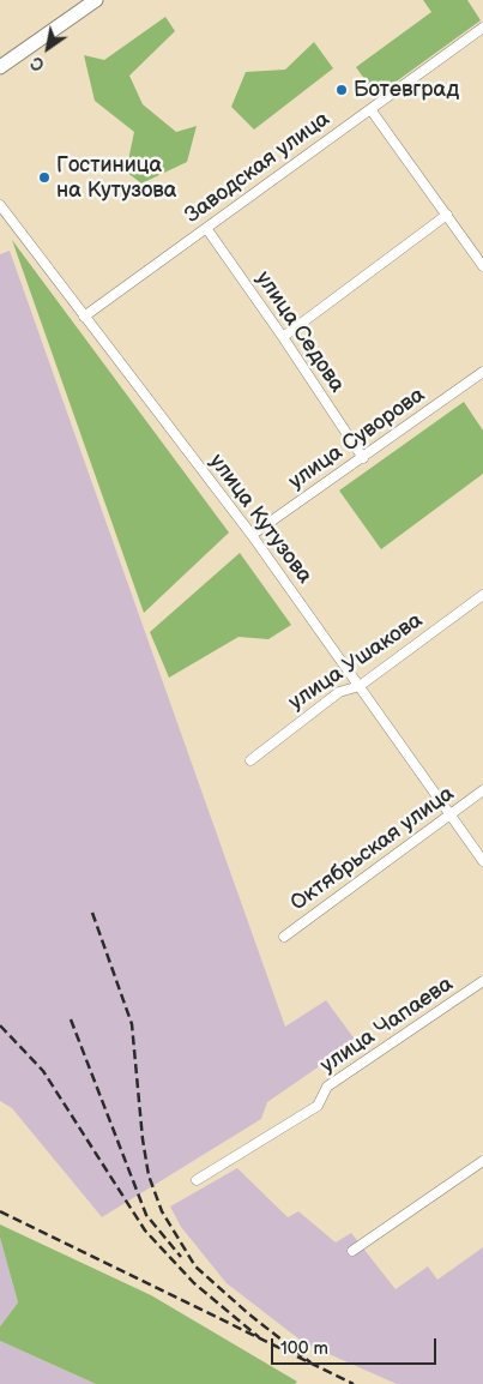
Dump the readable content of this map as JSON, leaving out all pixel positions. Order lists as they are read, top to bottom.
{
  "streets": {
    "street": [
      "Заводская улица",
      "улица Седова",
      "улица Суворова",
      "улица Кутузова",
      "улица Ушакова",
      "Октябрьская улица",
      "улица Чапаева"
    ]
  },
  "crossings": [
    ["Заводская улица", "улица Седова"],
    ["Заводская улица", "улица Кутузова"],
    ["улица Седова", "улица Суворова"],
    ["улица Суворова", "улица Кутузова"],
    ["улица Кутузова", "улица Ушакова"],
    ["улица Кутузова", "Октябрьская улица"]
  ],
  "places": ["Ботевград", "Гостиница на Кутузова"],
  "scale_bar": "100 m",
  "north": "bottom left"
}
